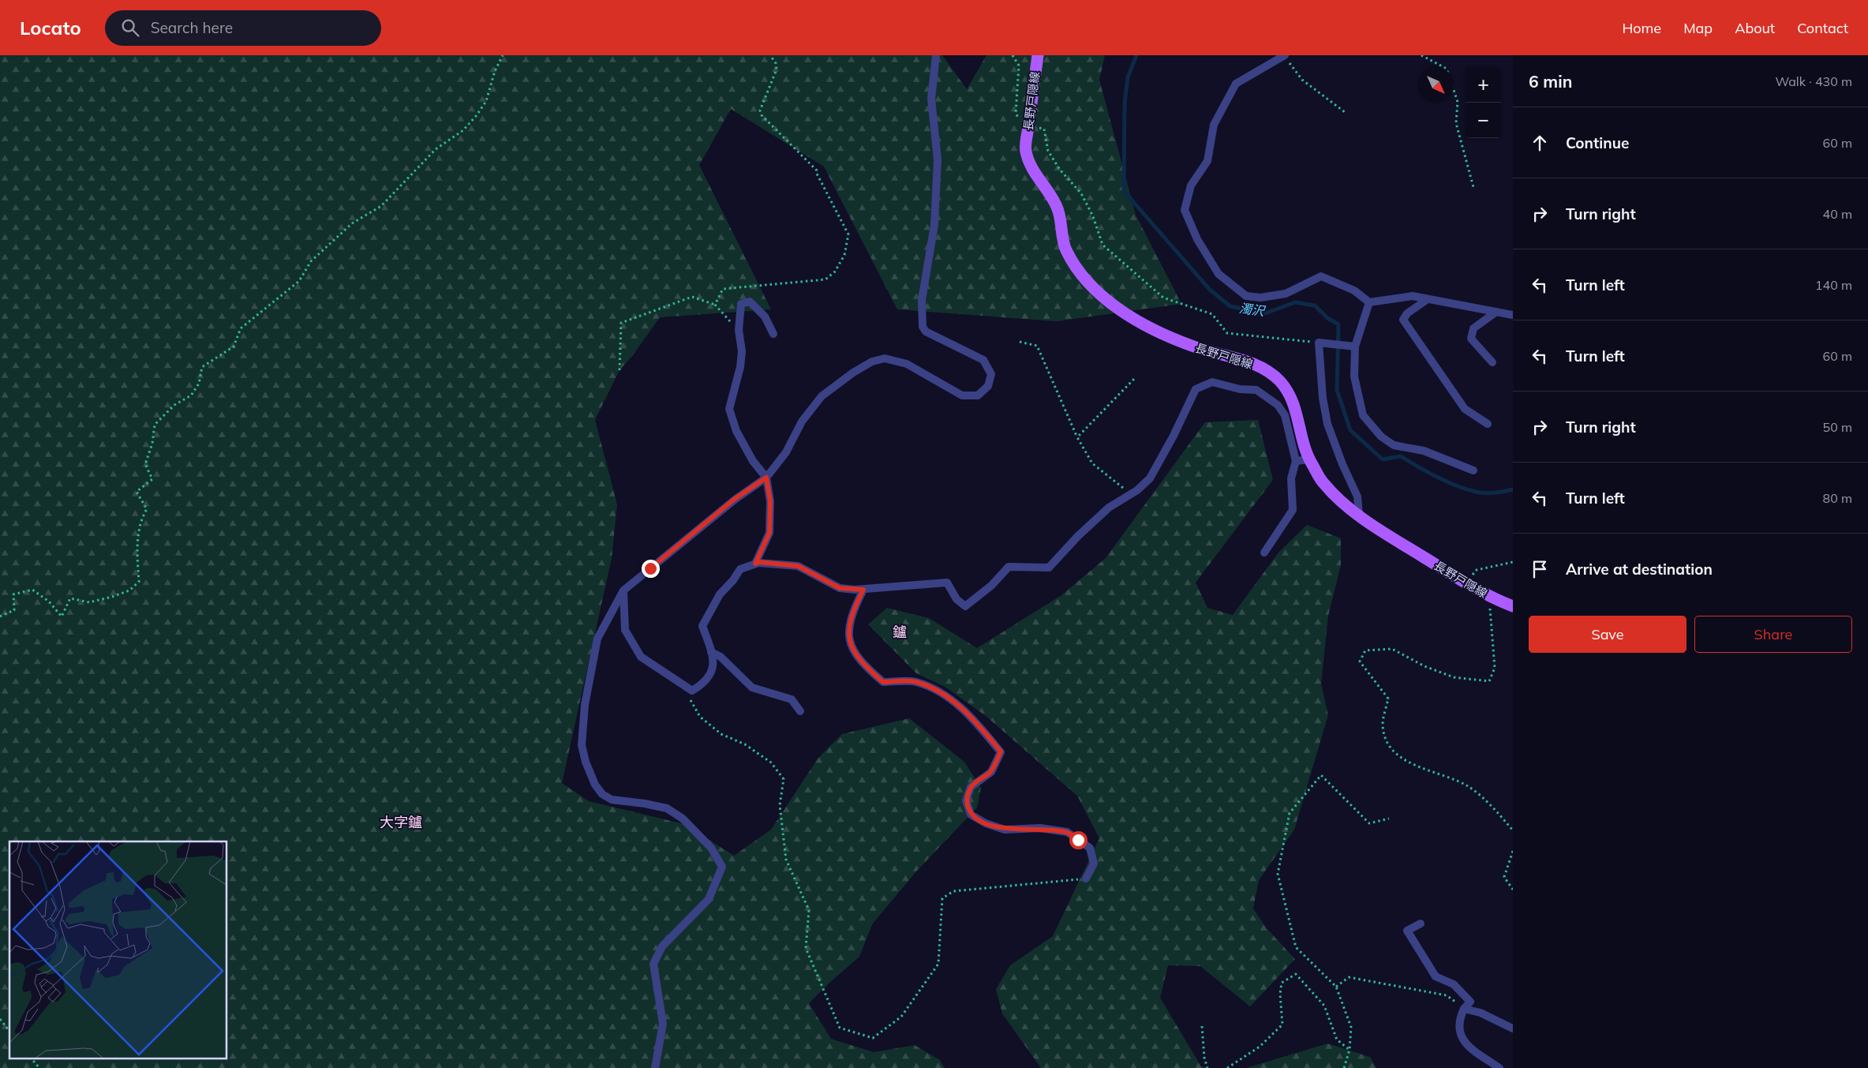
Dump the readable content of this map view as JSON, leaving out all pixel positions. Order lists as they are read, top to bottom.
{
  "streets": {
    "main road": ["長野戸隠線"]
  },
  "districts": ["鑪", "大字鑪"],
  "water": ["濁沢"],
  "north": "bottom right",
  "page": {
    "header": "Locato",
    "search": "Search here",
    "nav": [
      "Home",
      "Map",
      "About",
      "Contact"
    ],
    "heading": ["6 min", "Walk · 430 m"],
    "map_buttons": ["+", "−"],
    "list": [
      ["Continue", "60 m"],
      ["Turn right", "40 m"],
      ["Turn left", "140 m"],
      ["Turn left", "60 m"],
      ["Turn right", "50 m"],
      ["Turn left", "80 m"],
      "Arrive at destination"
    ],
    "buttons": ["Save", "Share"]
  }
}
